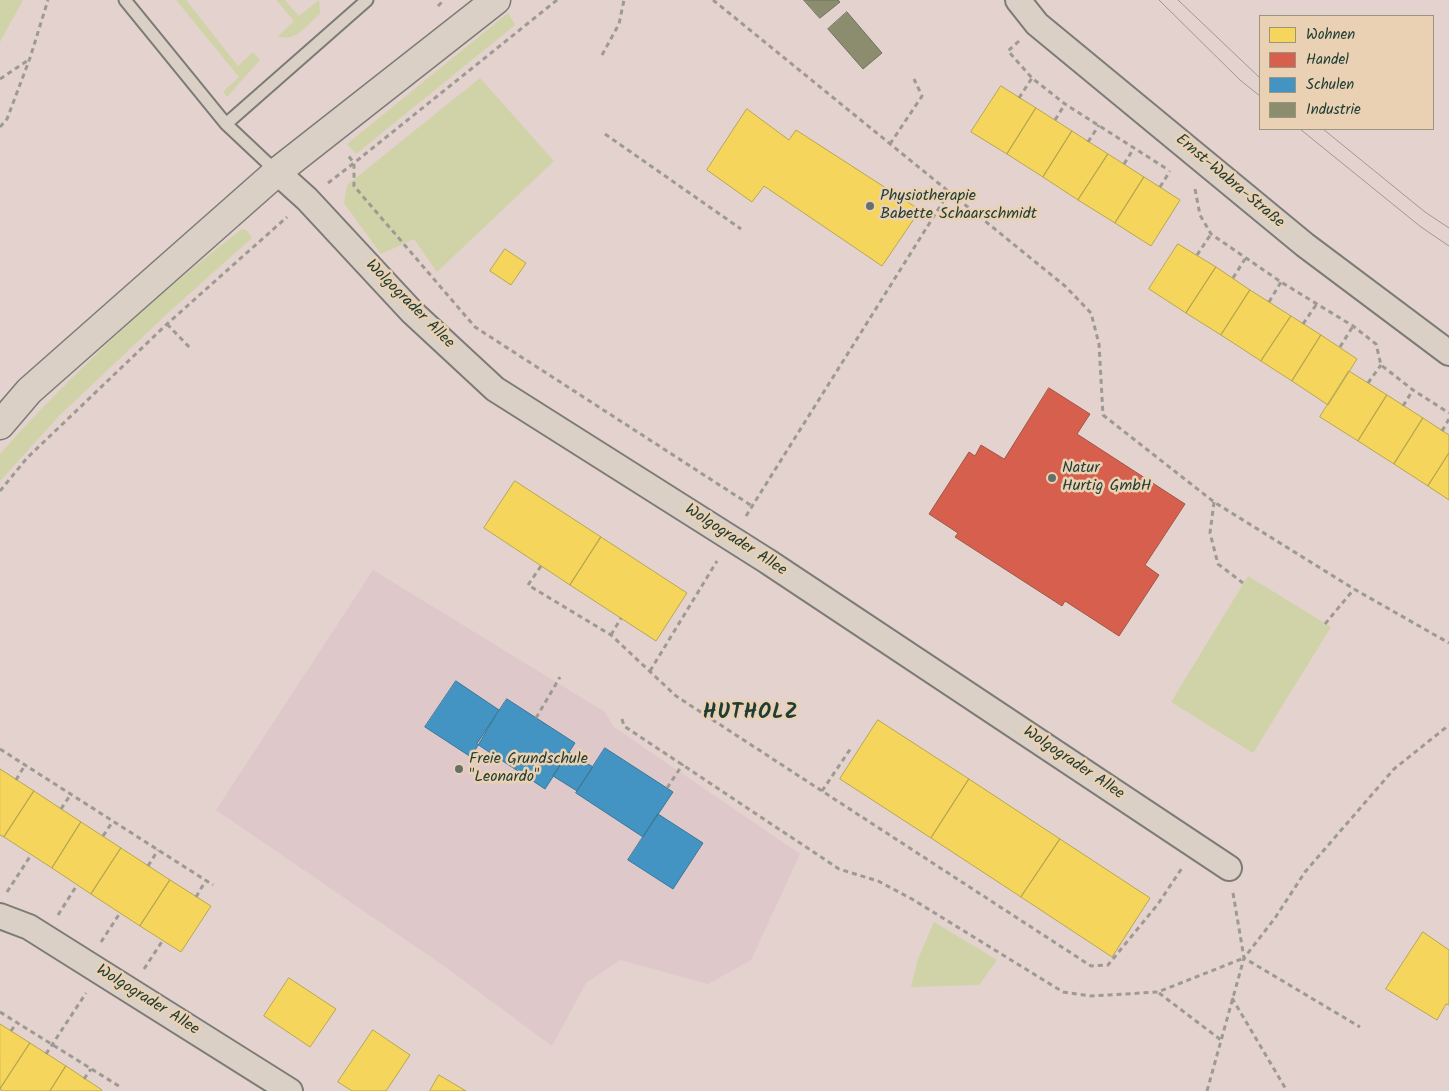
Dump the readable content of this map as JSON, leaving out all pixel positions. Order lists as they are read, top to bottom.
{
  "streets": {
    "street": ["Ernst-Wabra-Straße", "Wolgograder Allee"]
  },
  "districts": ["HUTHOLZ"],
  "places": ["Physiotherapie Babette Schaarschmidt", "Natur Hurtig GmbH", "Freie Grundschule \"Leonardo\""],
  "legend": [
    "Wohnen",
    "Handel",
    "Schulen",
    "Industrie"
  ]
}
